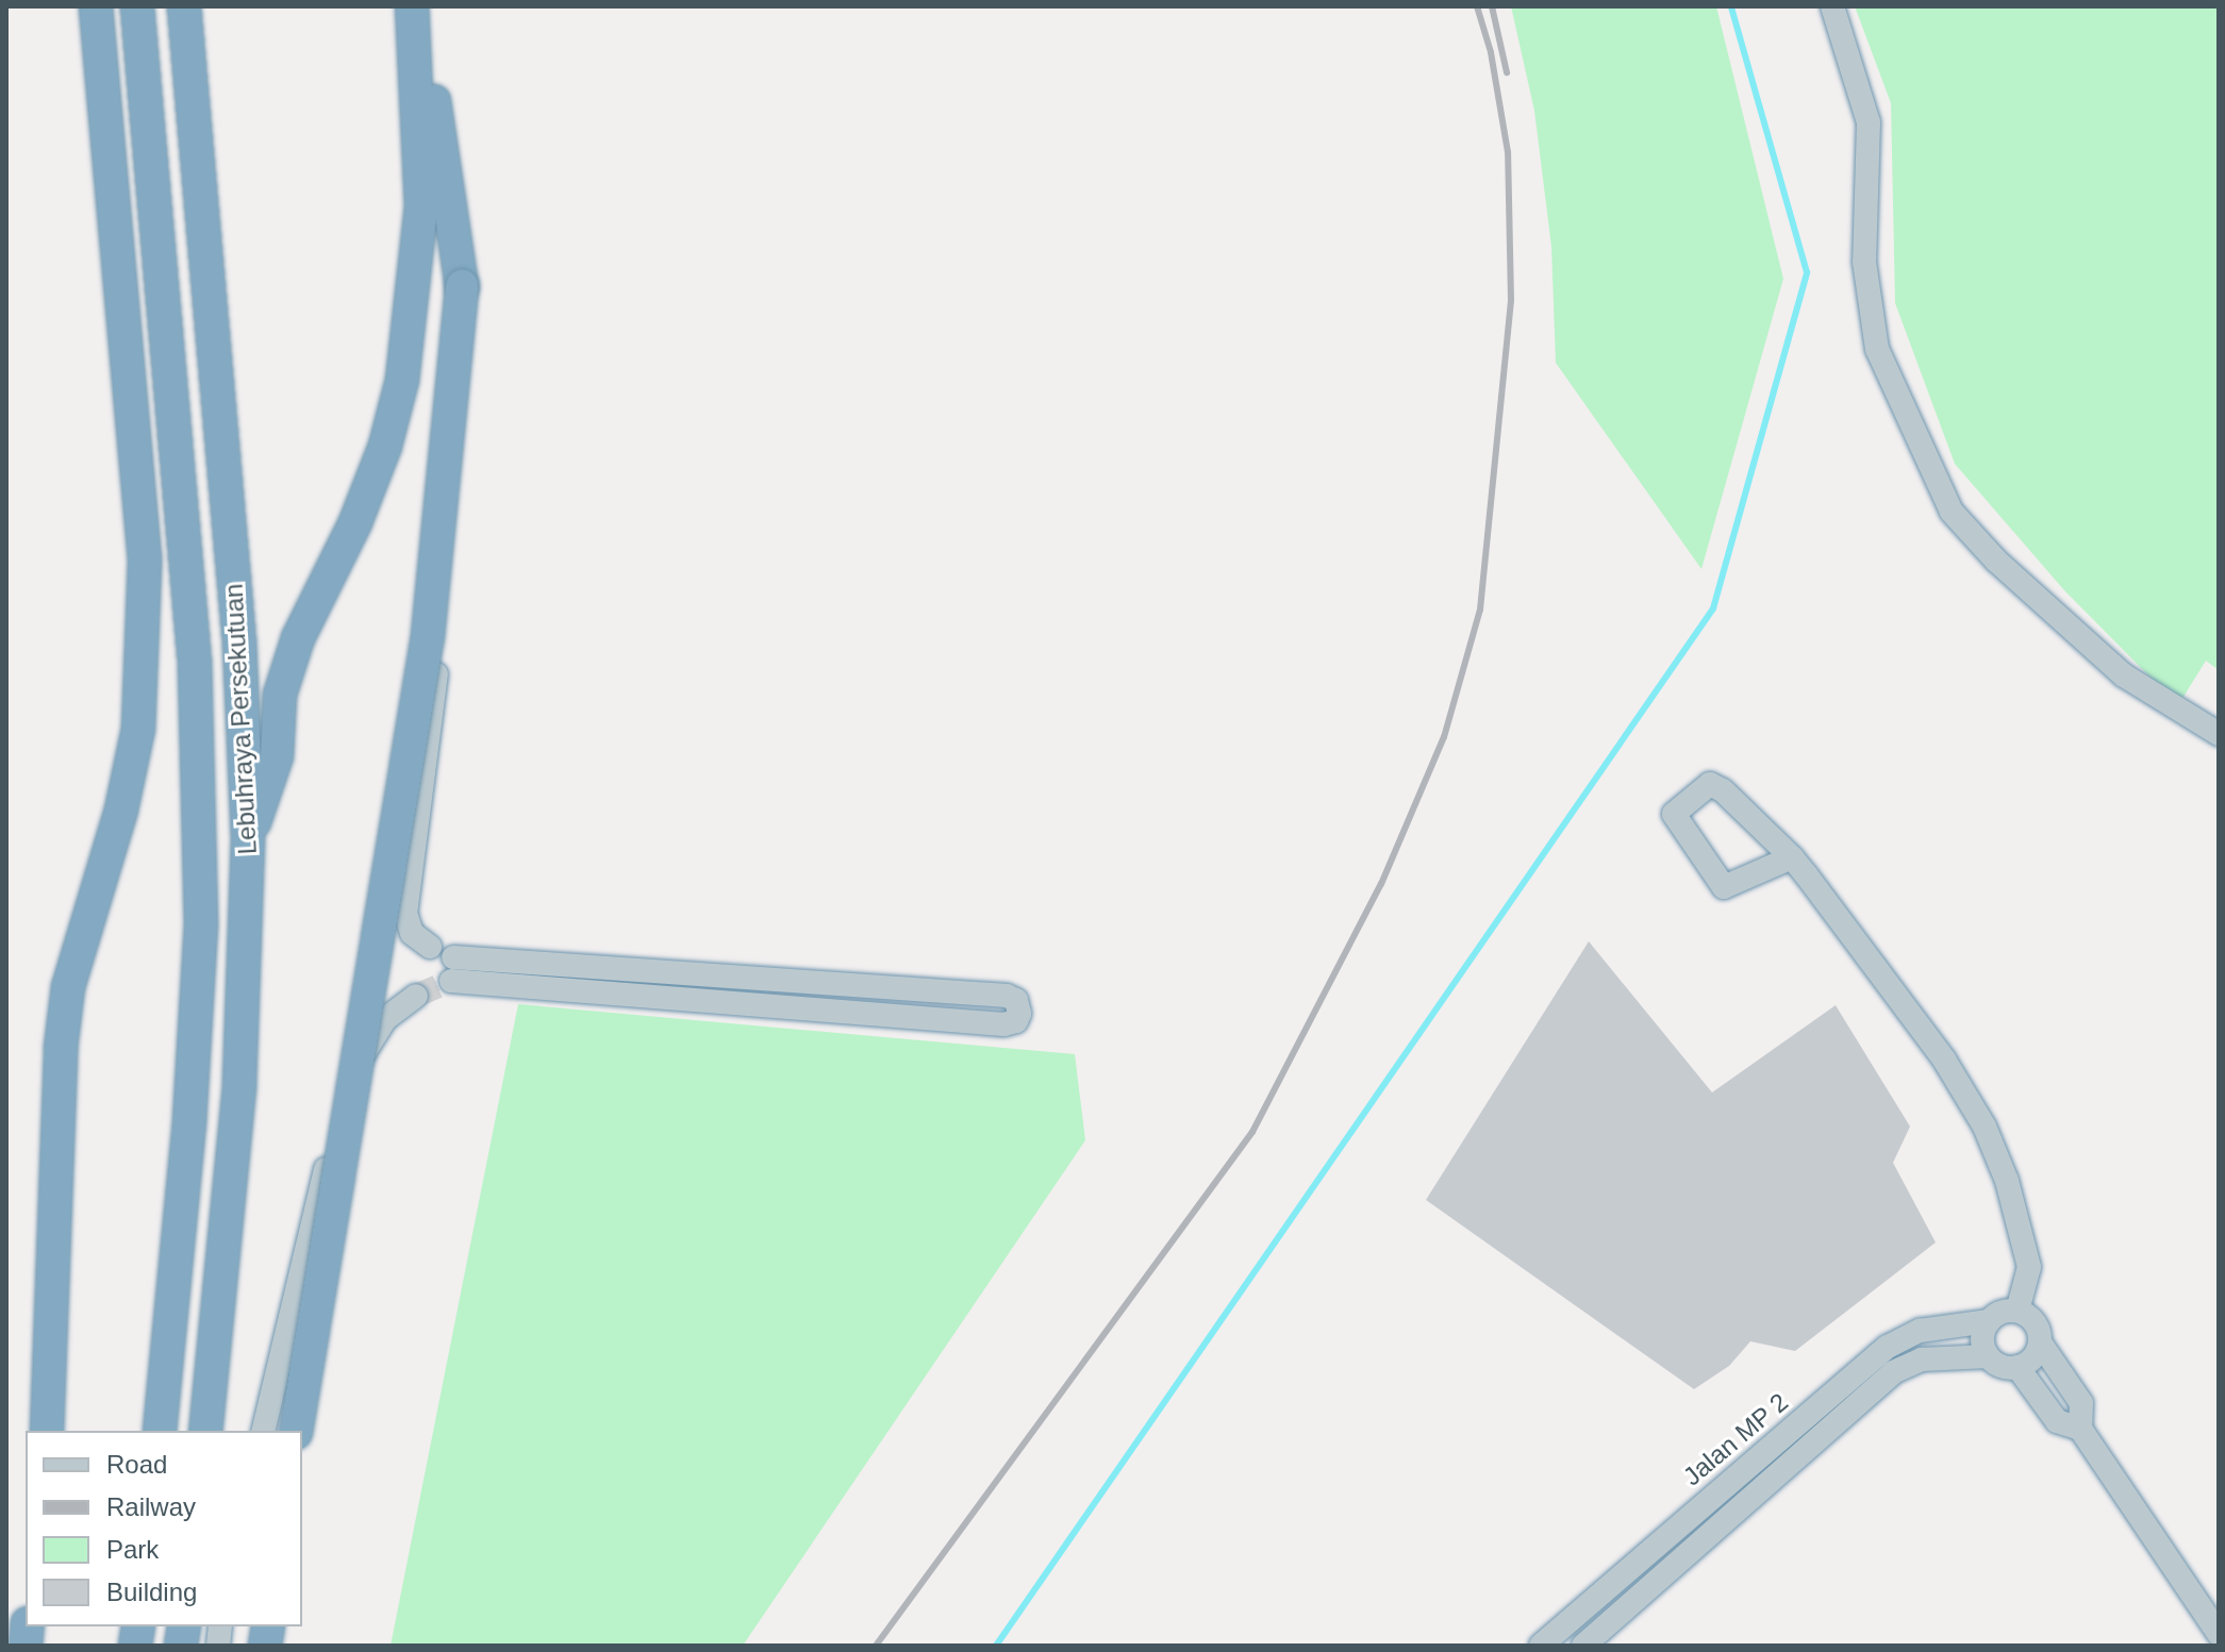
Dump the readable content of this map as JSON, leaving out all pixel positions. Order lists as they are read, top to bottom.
{
  "streets": {
    "highway": ["Lebuhraya Persekutuan"],
    "street": ["Jalan MP 2"]
  },
  "legend": [
    "Road",
    "Railway",
    "Park",
    "Building"
  ]
}
